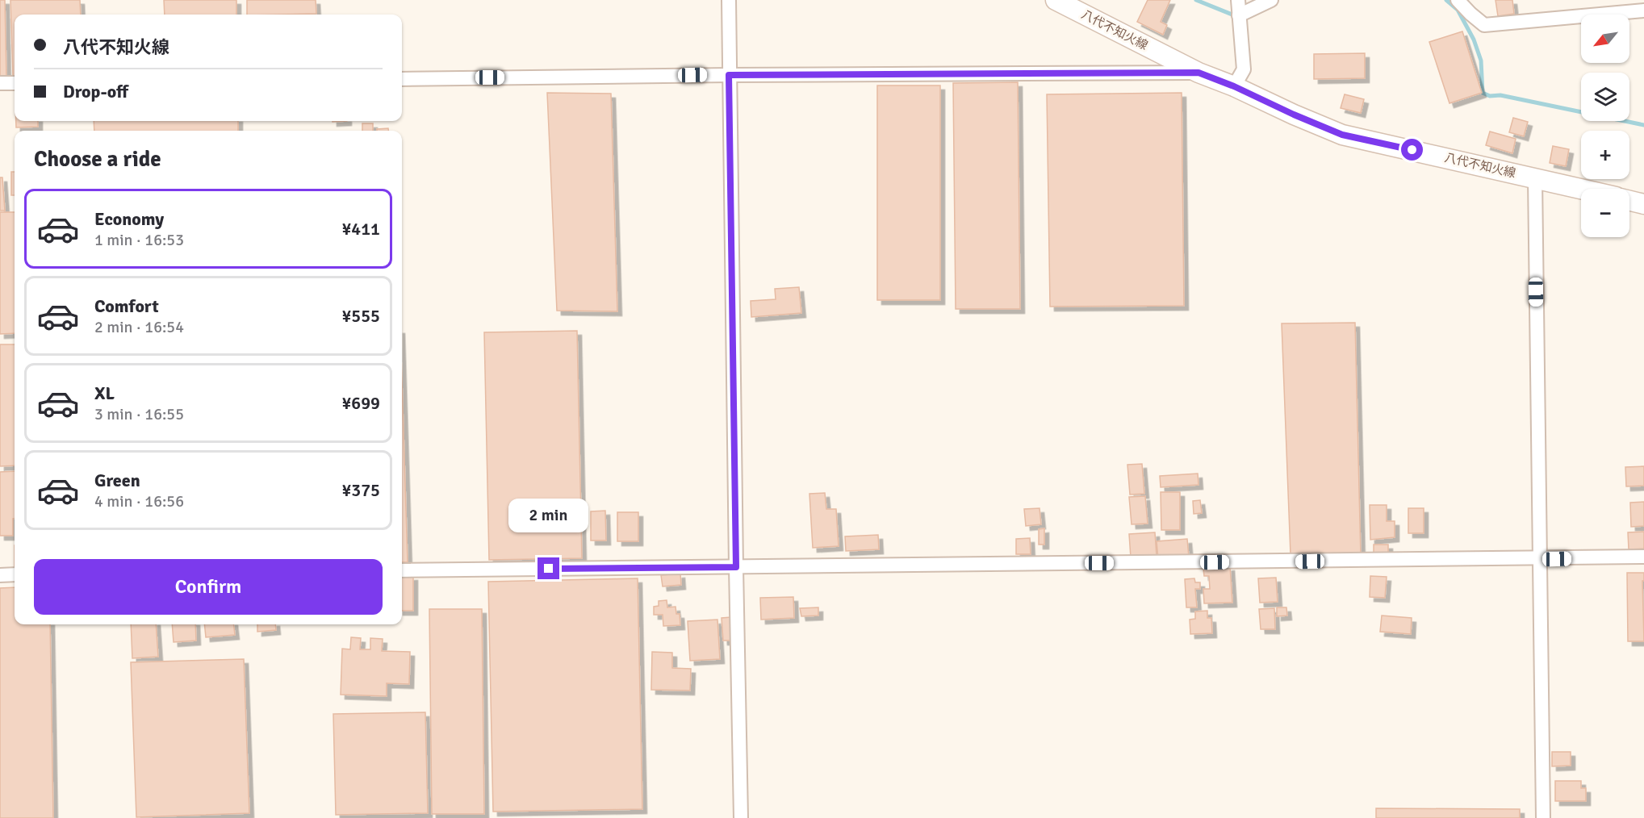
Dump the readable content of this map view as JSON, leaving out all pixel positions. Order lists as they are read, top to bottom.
{
  "streets": {
    "main road": ["八代不知火線"]
  },
  "north": "bottom left",
  "page": {
    "map_buttons": ["+", "−"],
    "banner": ["八代不知火線", "Drop-off"],
    "heading": "Choose a ride",
    "list": [
      {
        "name": "Economy",
        "note": "1 min · 16:53",
        "value": "¥411"
      },
      {
        "name": "Comfort",
        "note": "2 min · 16:54",
        "value": "¥555"
      },
      {
        "name": "XL",
        "note": "3 min · 16:55",
        "value": "¥699"
      },
      {
        "name": "Green",
        "note": "4 min · 16:56",
        "value": "¥375"
      }
    ],
    "bubble": "2 min",
    "buttons": "Confirm"
  }
}
